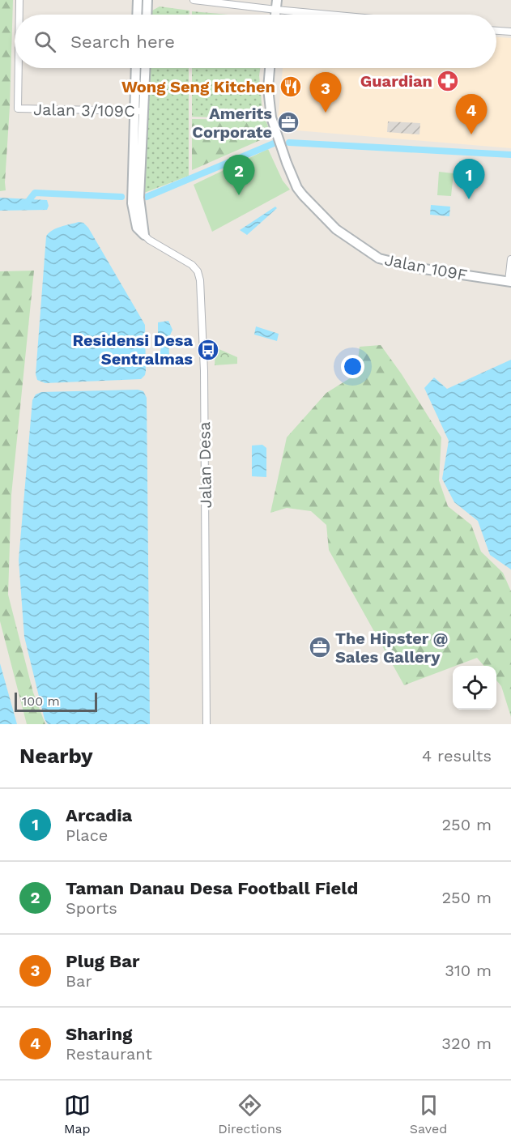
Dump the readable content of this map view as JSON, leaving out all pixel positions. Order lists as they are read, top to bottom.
{
  "streets": {
    "street": ["Jalan 3/109C", "Jalan 109F", "Jalan Desa"]
  },
  "crossings": [
    ["Jalan 3/109C", "Jalan Desa"]
  ],
  "places": {
    "pharmacy": ["Guardian"],
    "restaurant": ["Wong Seng Kitchen"],
    "office": ["Amerits Corporate", "The Hipster @ Sales Gallery"],
    "bus stop": ["Residensi Desa Sentralmas"]
  },
  "scale_bar": "100 m",
  "page": {
    "search": "Search here",
    "pins": [
      "3",
      "4",
      "2",
      "1"
    ],
    "scale": "100 m",
    "heading": ["Nearby", "4 results"],
    "list": [
      {
        "mark": "1",
        "name": "Arcadia",
        "note": "Place",
        "value": "250 m"
      },
      {
        "mark": "2",
        "name": "Taman Danau Desa Football Field",
        "note": "Sports",
        "value": "250 m"
      },
      {
        "mark": "3",
        "name": "Plug Bar",
        "note": "Bar",
        "value": "310 m"
      },
      {
        "mark": "4",
        "name": "Sharing",
        "note": "Restaurant",
        "value": "320 m"
      }
    ],
    "nav": ["Map", "Directions", "Saved"]
  }
}
